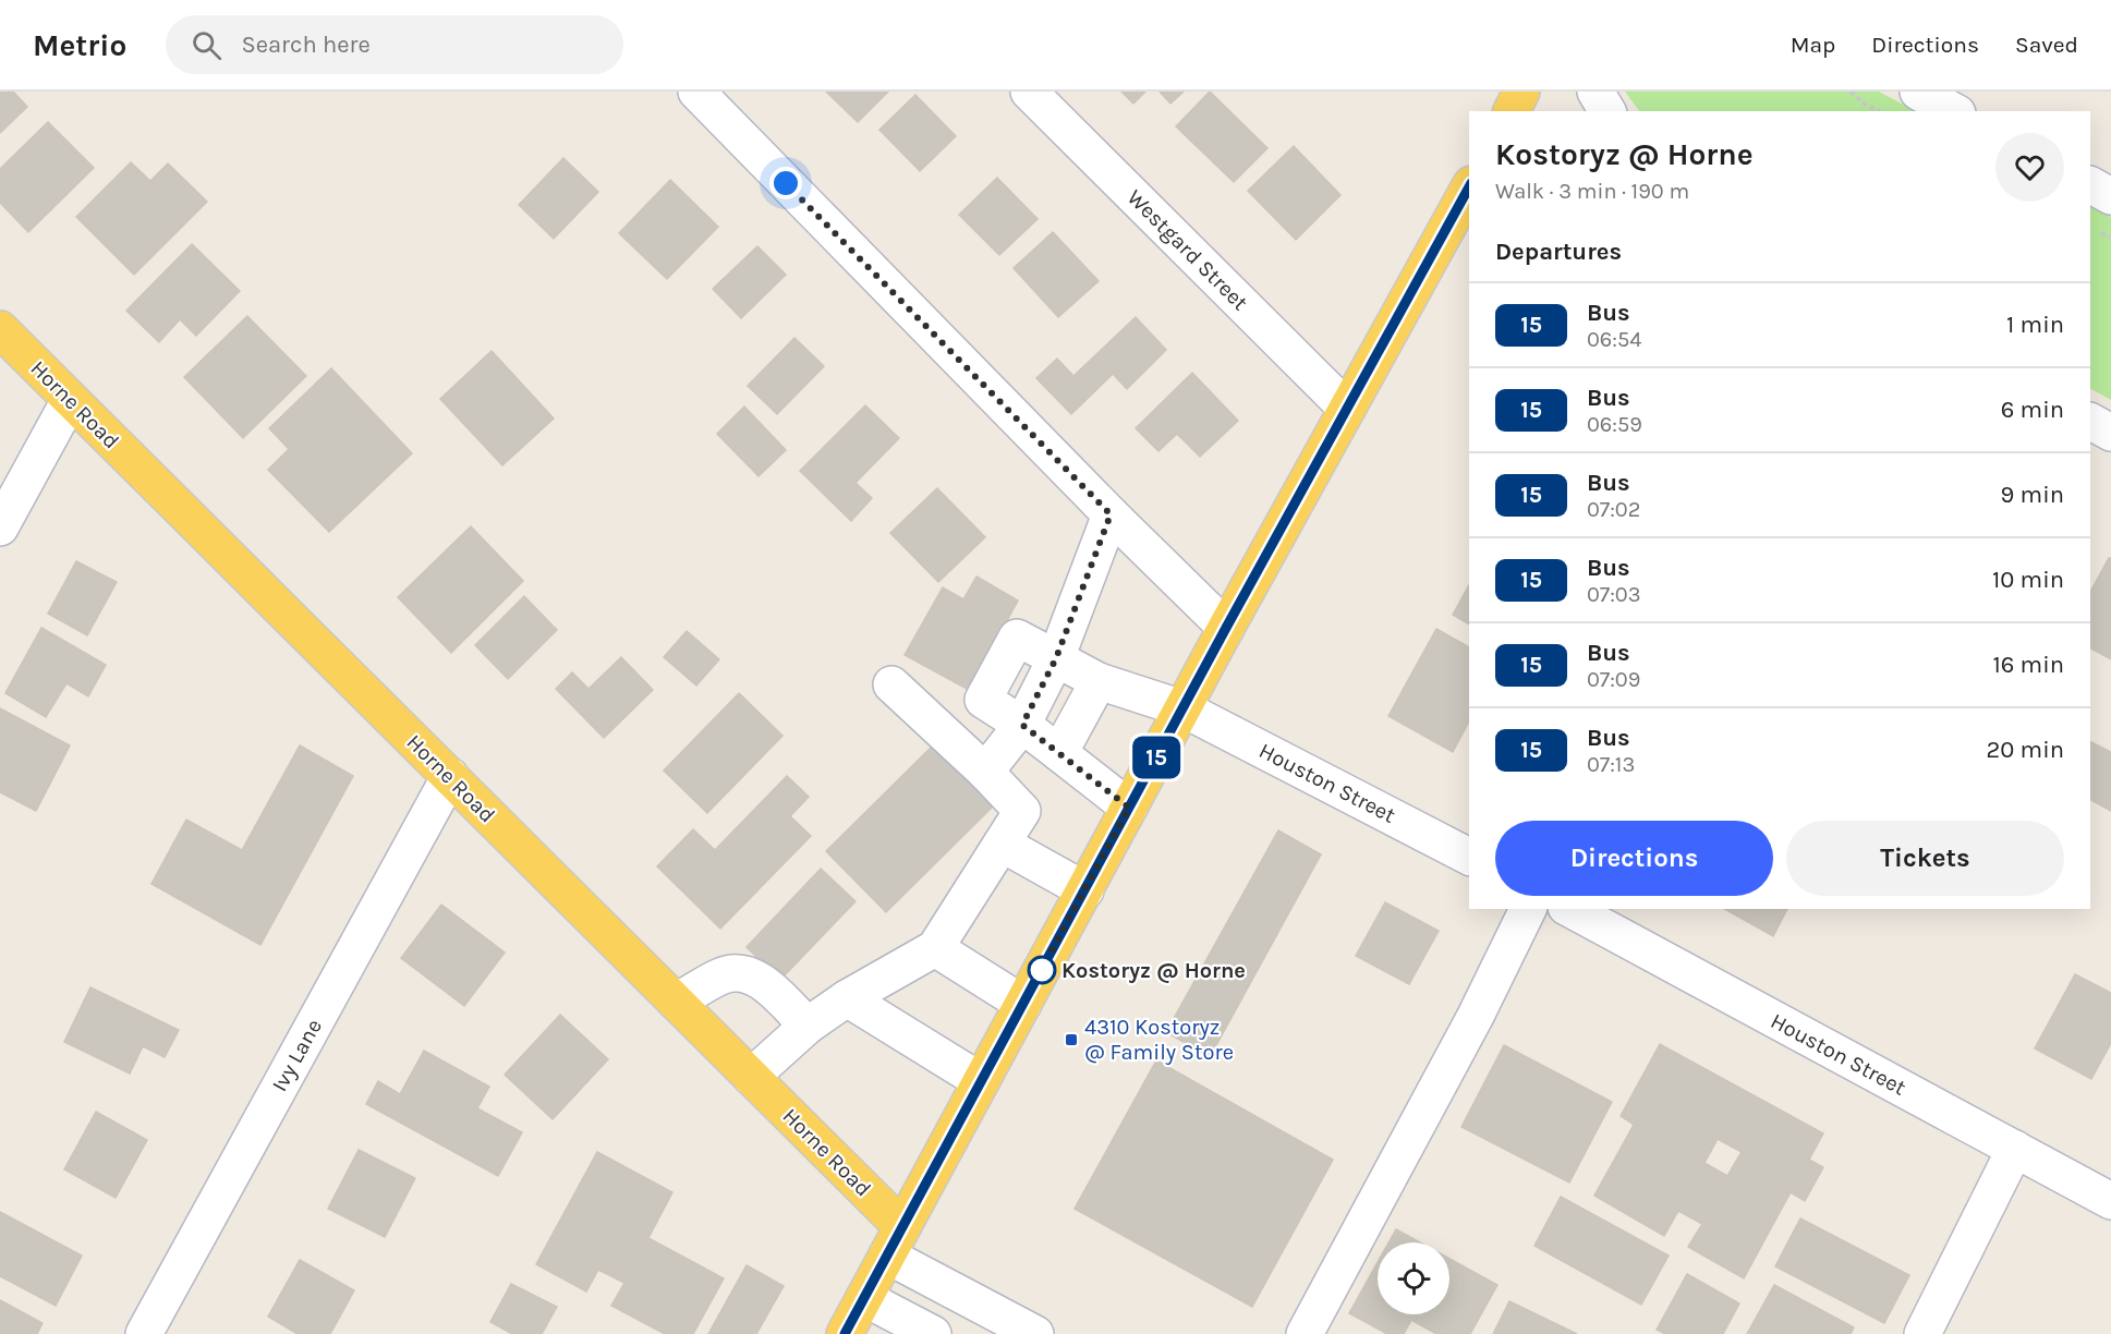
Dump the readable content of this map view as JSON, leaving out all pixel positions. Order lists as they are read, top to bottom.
{
  "streets": {
    "main road": ["Horne Road"],
    "street": ["Westgard Street", "Houston Street", "Ivy Lane"]
  },
  "crossings": [
    ["Horne Road", "Ivy Lane"]
  ],
  "places": {
    "other": ["Kostoryz @ Horne"],
    "transit": ["4310 Kostoryz @ Family Store"]
  },
  "lines": ["bus line 15"],
  "page": {
    "header": "Metrio",
    "search": "Search here",
    "nav": ["Map", "Directions", "Saved"],
    "on_map": "15",
    "heading": [
      ["Kostoryz @ Horne", "Walk · 3 min · 190 m"],
      "Departures"
    ],
    "list": [
      {
        "mark": "15",
        "name": "Bus",
        "note": "06:54",
        "value": "1 min"
      },
      {
        "mark": "15",
        "name": "Bus",
        "note": "06:59",
        "value": "6 min"
      },
      {
        "mark": "15",
        "name": "Bus",
        "note": "07:02",
        "value": "9 min"
      },
      {
        "mark": "15",
        "name": "Bus",
        "note": "07:03",
        "value": "10 min"
      },
      {
        "mark": "15",
        "name": "Bus",
        "note": "07:09",
        "value": "16 min"
      },
      {
        "mark": "15",
        "name": "Bus",
        "note": "07:13",
        "value": "20 min"
      }
    ],
    "buttons": ["Directions", "Tickets"]
  }
}
